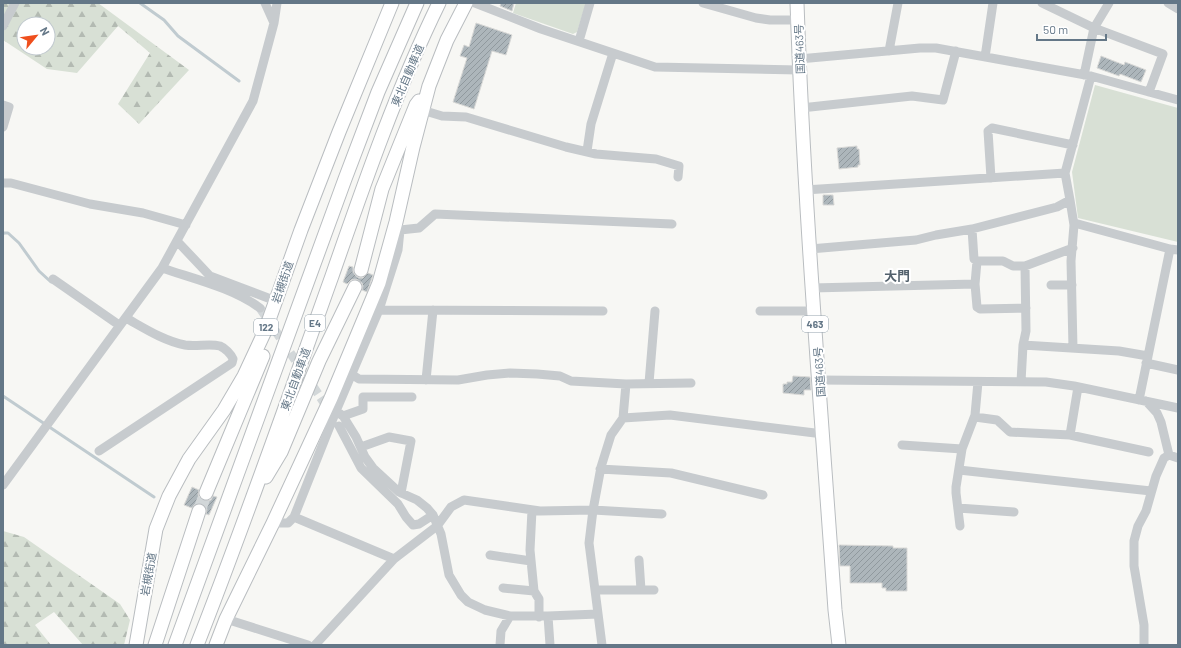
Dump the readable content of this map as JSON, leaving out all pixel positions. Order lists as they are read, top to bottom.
{
  "streets": {
    "highway": [
      "国道463号",
      "東北自動車道",
      "岩槻街道",
      "E4",
      "463",
      "122"
    ]
  },
  "districts": ["大門"],
  "scale_bar": "50 m",
  "north": "top right"
}
